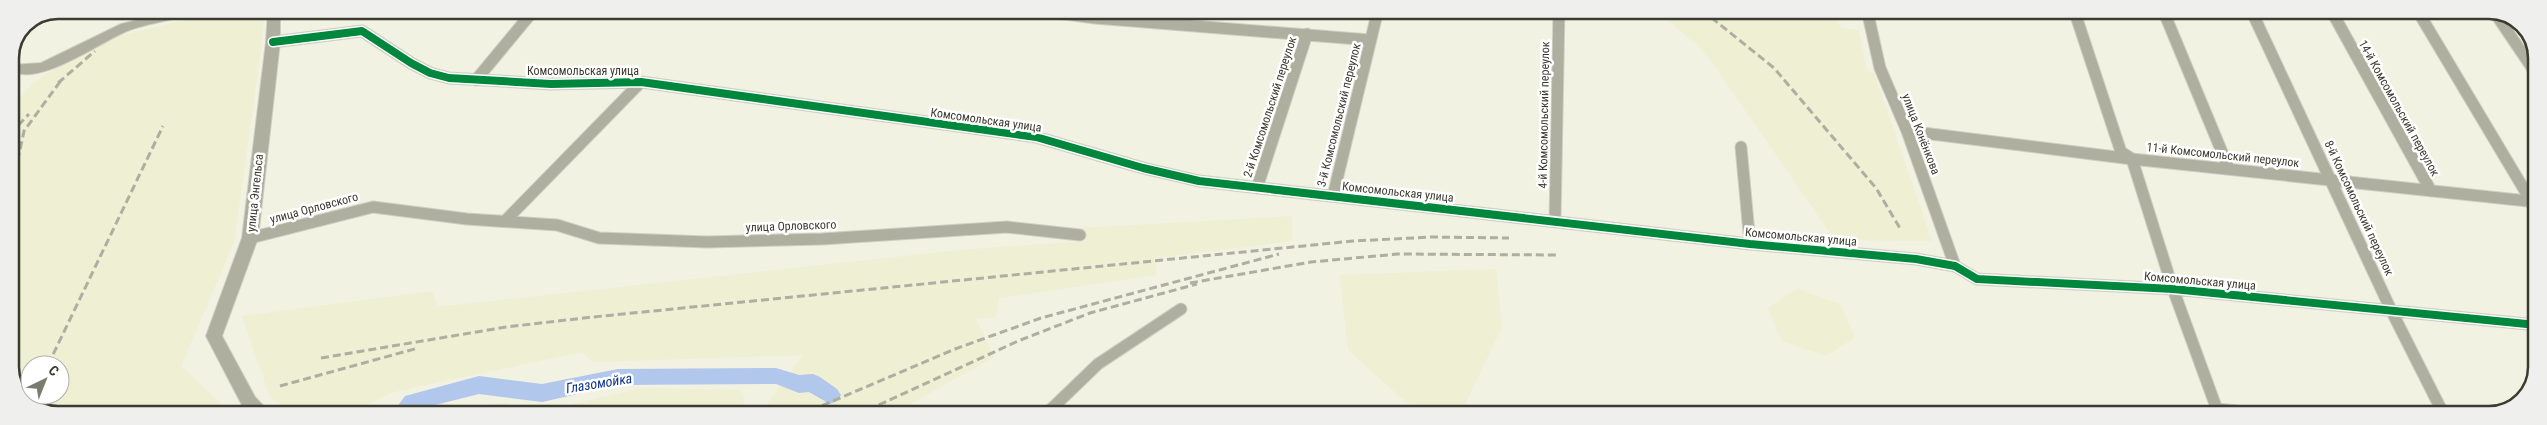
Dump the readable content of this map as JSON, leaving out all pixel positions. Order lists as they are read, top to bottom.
{
  "streets": {
    "street": [
      "Комсомольская улица",
      "2-й Комсомольский переулок",
      "14-й Комсомольский переулок",
      "3-й Комсомольский переулок",
      "4-й Комсомольский переулок",
      "улица Конёнкова",
      "11-й Комсомольский переулок",
      "улица Энгельса",
      "улица Орловского",
      "8-й Комсомольский переулок"
    ]
  },
  "crossings": [
    ["Комсомольская улица", "2-й Комсомольский переулок"],
    ["Комсомольская улица", "3-й Комсомольский переулок"],
    ["Комсомольская улица", "4-й Комсомольский переулок"],
    ["Комсомольская улица", "улица Конёнкова"],
    ["Комсомольская улица", "улица Энгельса"],
    ["Комсомольская улица", "8-й Комсомольский переулок"],
    ["14-й Комсомольский переулок", "11-й Комсомольский переулок"],
    ["улица Конёнкова", "11-й Комсомольский переулок"],
    ["11-й Комсомольский переулок", "8-й Комсомольский переулок"],
    ["улица Энгельса", "улица Орловского"]
  ],
  "water": ["Глазомойка"],
  "north": "top right"
}
